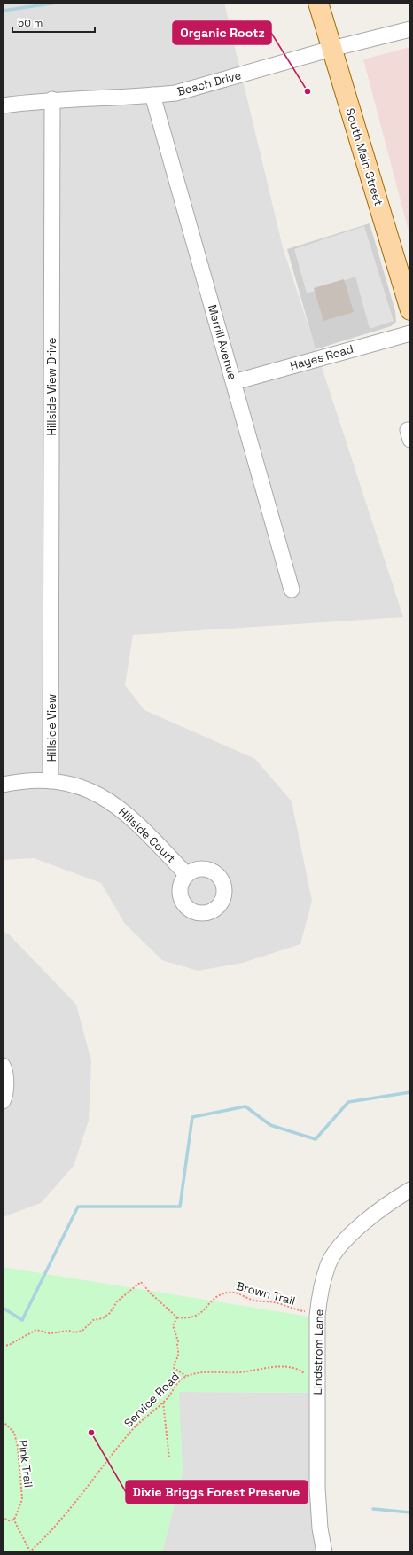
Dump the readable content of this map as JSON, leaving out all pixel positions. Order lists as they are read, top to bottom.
{
  "streets": {
    "main road": ["South Main Street"],
    "street": [
      "Beach Drive",
      "Merrill Avenue",
      "Hayes Road",
      "Hillside View Drive",
      "Hillside View",
      "Hillside Court",
      "Lindstrom Lane"
    ],
    "path": ["Brown Trail", "Service Road", "Pink Trail"]
  },
  "crossings": [
    ["Beach Drive", "South Main Street"],
    ["Beach Drive", "Merrill Avenue"],
    ["Beach Drive", "Hillside View Drive"],
    ["Merrill Avenue", "Hayes Road"],
    ["Hillside View Drive", "Hillside View"],
    ["Hillside View", "Hillside Court"],
    ["Brown Trail", "Lindstrom Lane"]
  ],
  "places": ["Organic Rootz", "Dixie Briggs Forest Preserve"],
  "scale_bar": "50 m"
}
